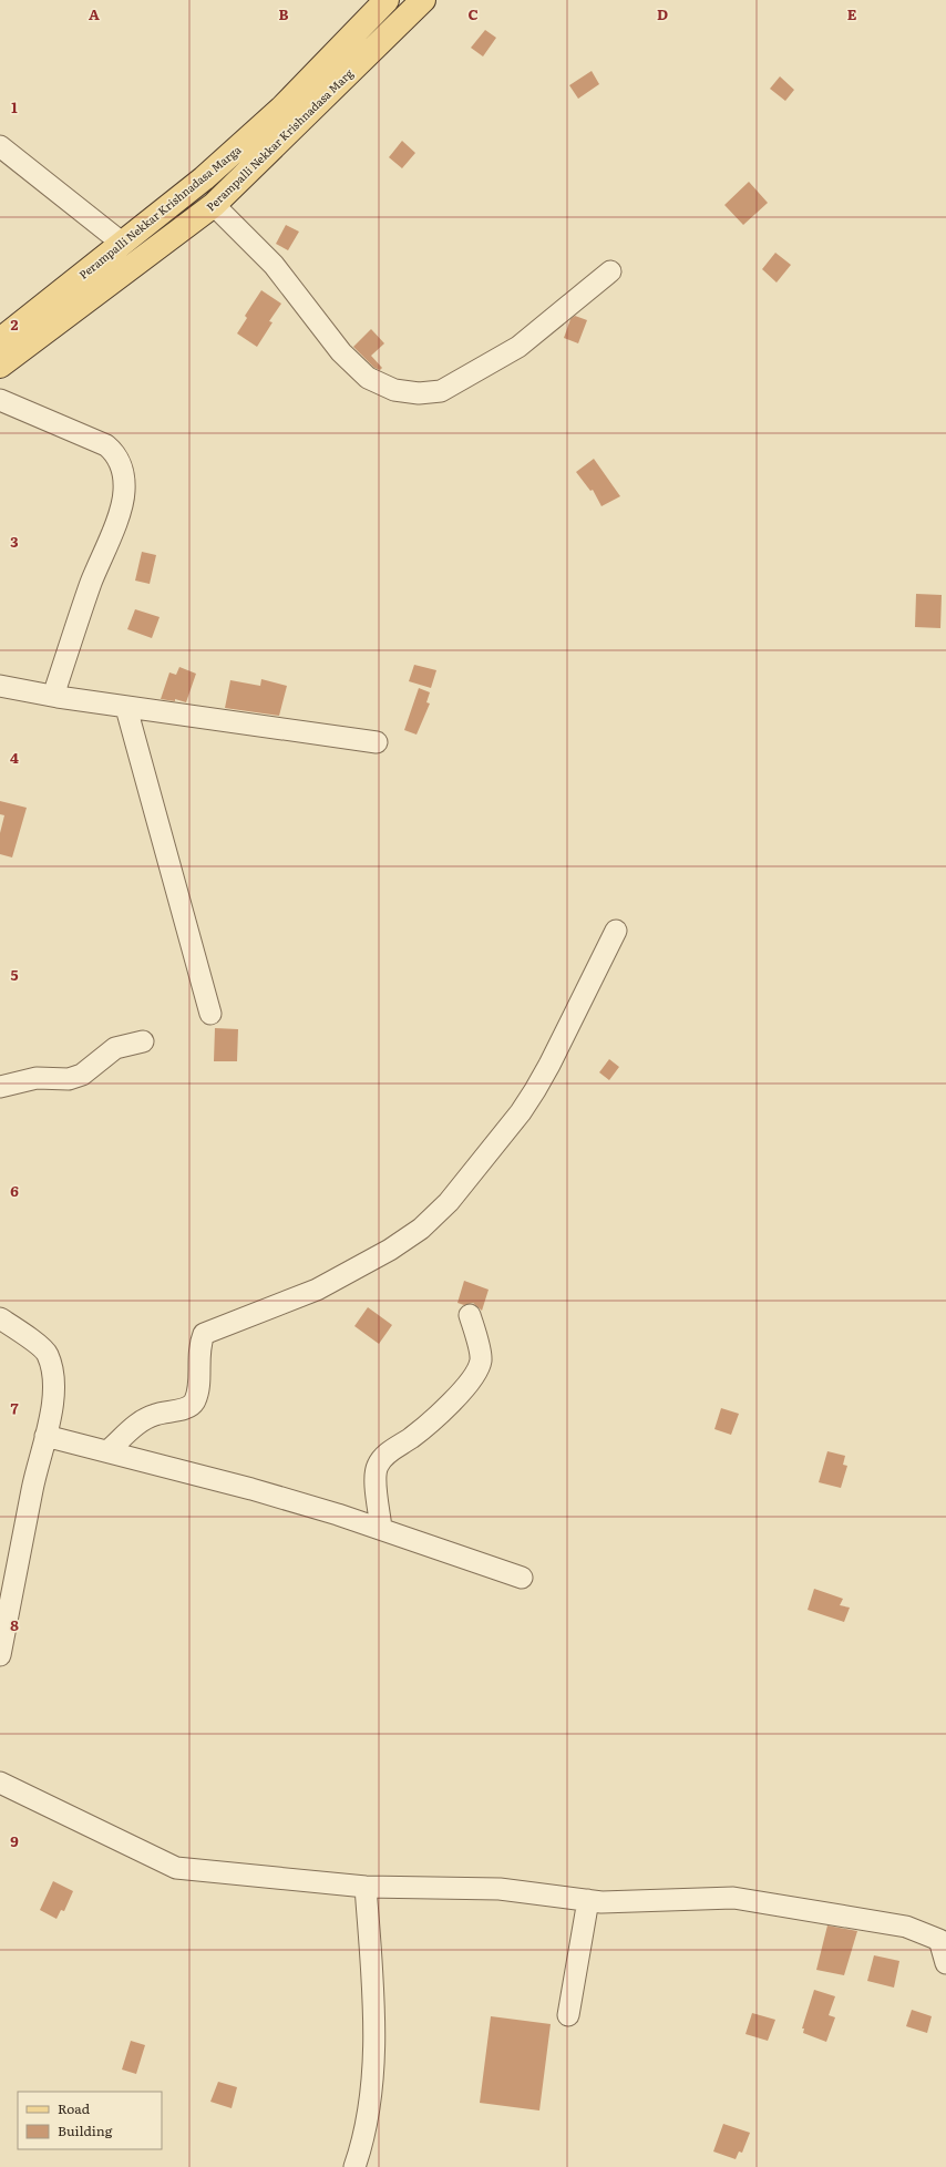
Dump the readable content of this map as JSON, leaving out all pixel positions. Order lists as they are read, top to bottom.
{
  "streets": {
    "main road": ["Perampalli Nekkar Krishnadasa Marg", "Perampalli Nekkar Krishnadasa Marga"]
  },
  "legend": ["Road", "Building"],
  "grid": {
    "columns": [
      "A",
      "B",
      "C",
      "D",
      "E"
    ],
    "rows": [
      "1",
      "2",
      "3",
      "4",
      "5",
      "6",
      "7",
      "8",
      "9"
    ]
  }
}
